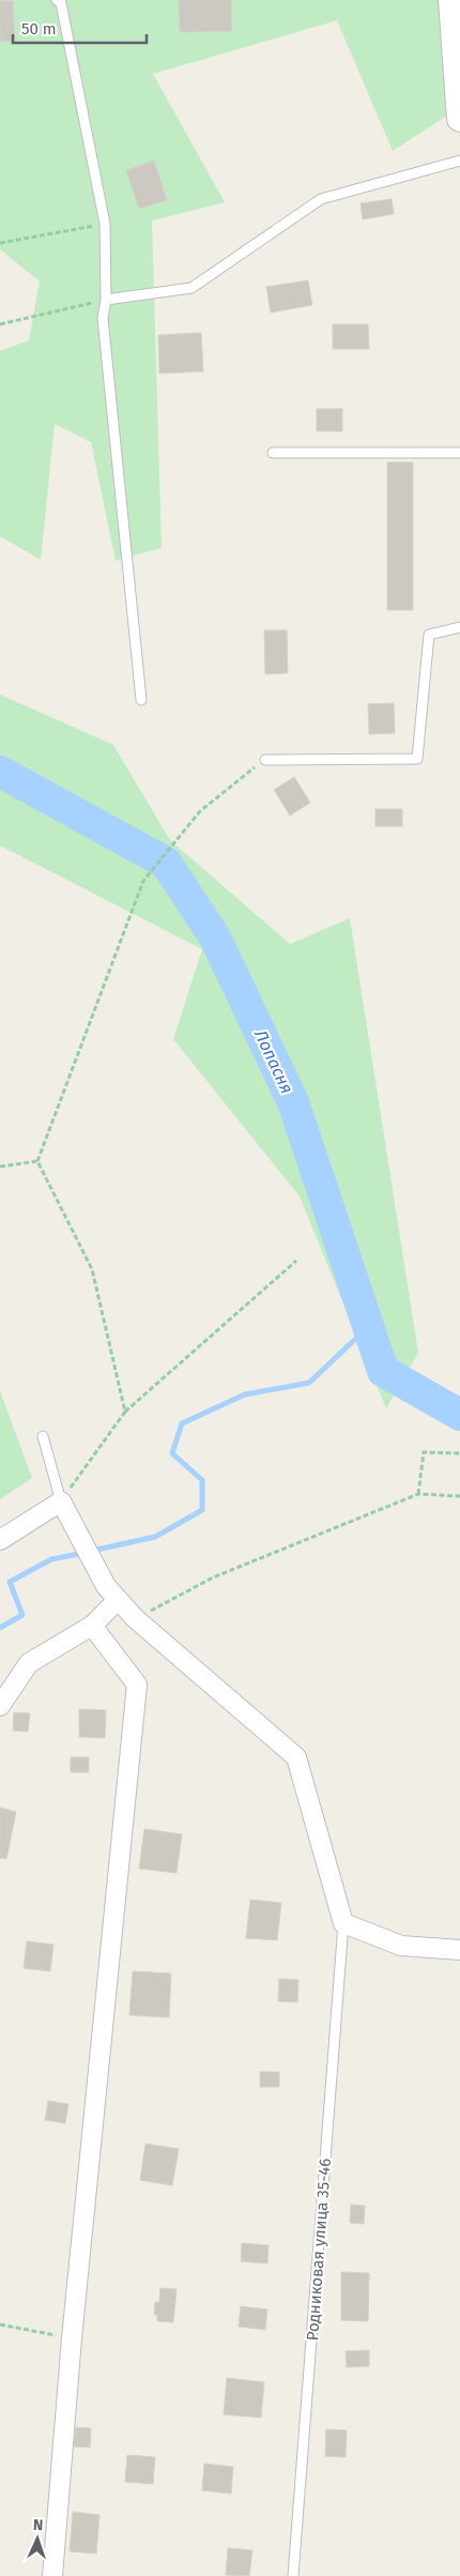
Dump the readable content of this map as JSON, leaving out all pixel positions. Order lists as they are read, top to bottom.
{
  "streets": {
    "lane": ["Родниковая улица 35-46"]
  },
  "water": ["Лопасня"],
  "scale_bar": "50 m",
  "north": "top"
}
